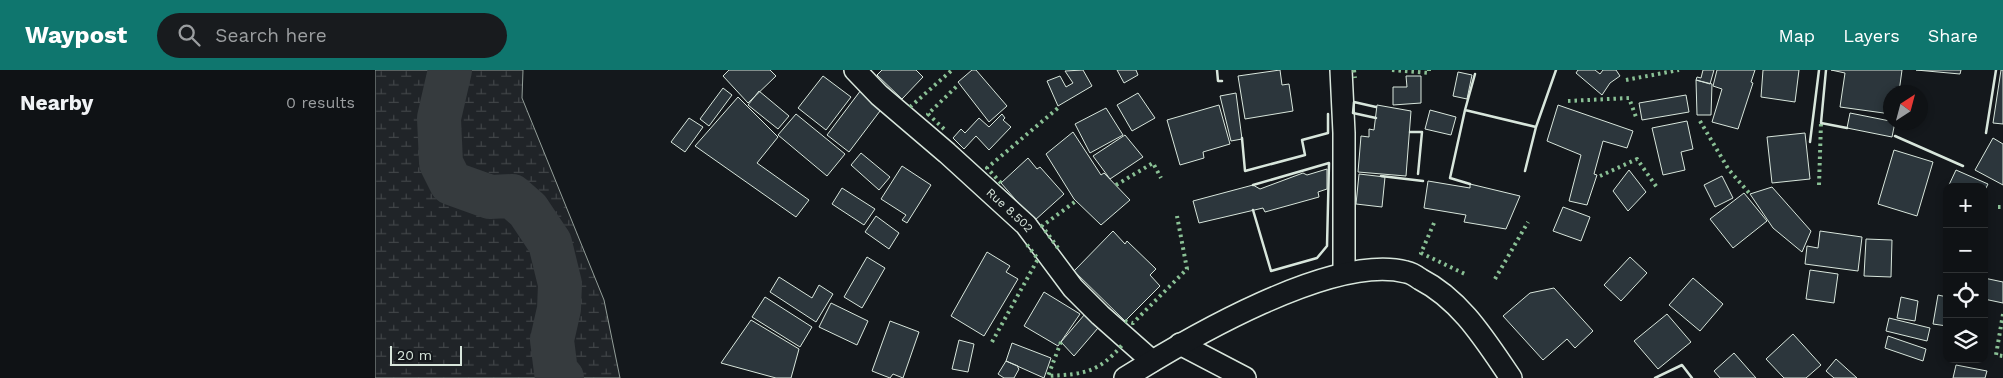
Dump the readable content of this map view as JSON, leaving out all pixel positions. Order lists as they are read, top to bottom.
{
  "streets": {
    "street": ["Rue 8.502"]
  },
  "scale_bar": "20 m",
  "north": "top right",
  "page": {
    "header": "Waypost",
    "search": "Search here",
    "nav": ["Map", "Layers", "Share"],
    "heading": ["Nearby", "0 results"],
    "map_buttons": ["+", "−"],
    "scale": "20 m"
  }
}
